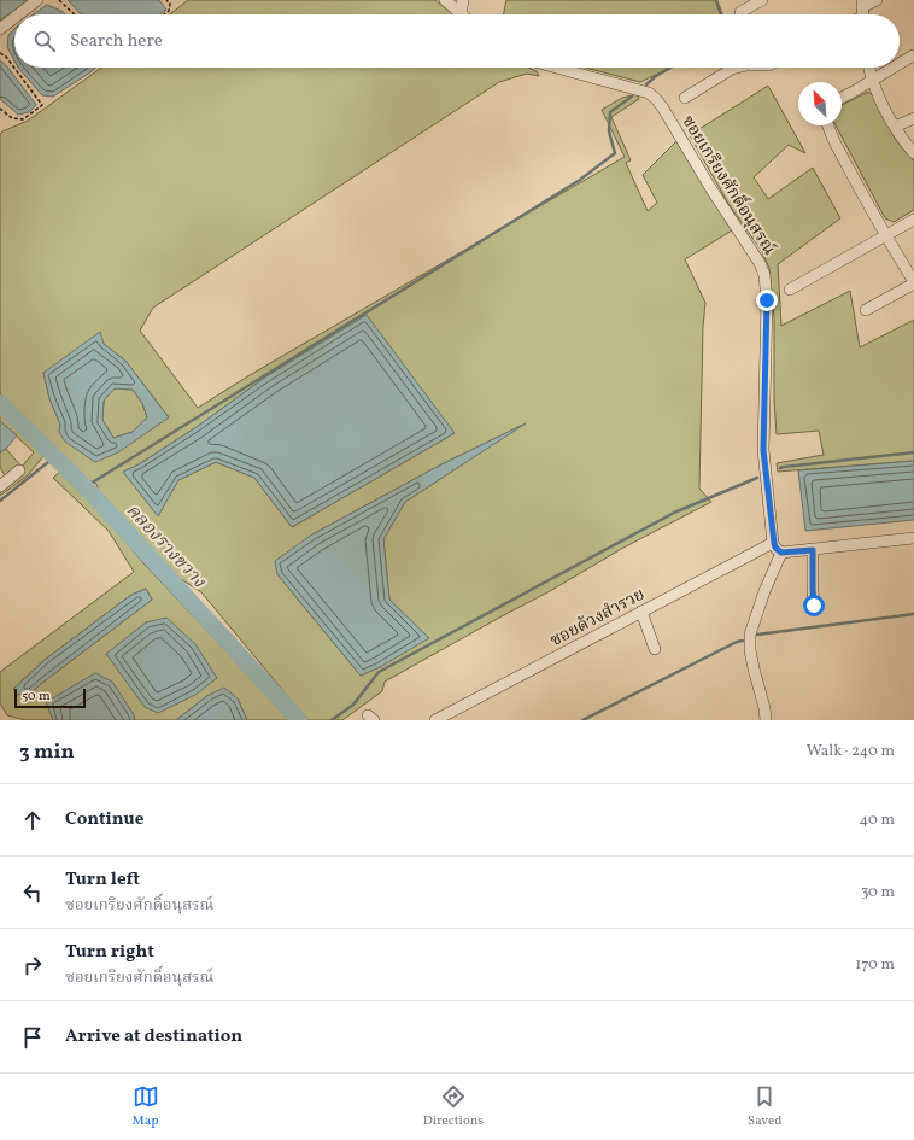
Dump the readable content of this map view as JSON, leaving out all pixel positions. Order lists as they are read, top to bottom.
{
  "streets": {
    "street": ["ซอยเกรียงศักดิ์อนุสรณ์", "ซอยด้วงสำรวย"]
  },
  "crossings": [
    ["ซอยเกรียงศักดิ์อนุสรณ์", "ซอยด้วงสำรวย"]
  ],
  "water": ["คลองรางขวาง"],
  "scale_bar": "50 m",
  "north": "top left",
  "page": {
    "search": "Search here",
    "scale": "50 m",
    "heading": ["3 min", "Walk · 240 m"],
    "list": [
      ["Continue", "40 m"],
      ["Turn left", "ซอยเกรียงศักดิ์อนุสรณ์", "30 m"],
      ["Turn right", "ซอยเกรียงศักดิ์อนุสรณ์", "170 m"],
      "Arrive at destination"
    ],
    "nav": ["Map", "Directions", "Saved"]
  }
}
